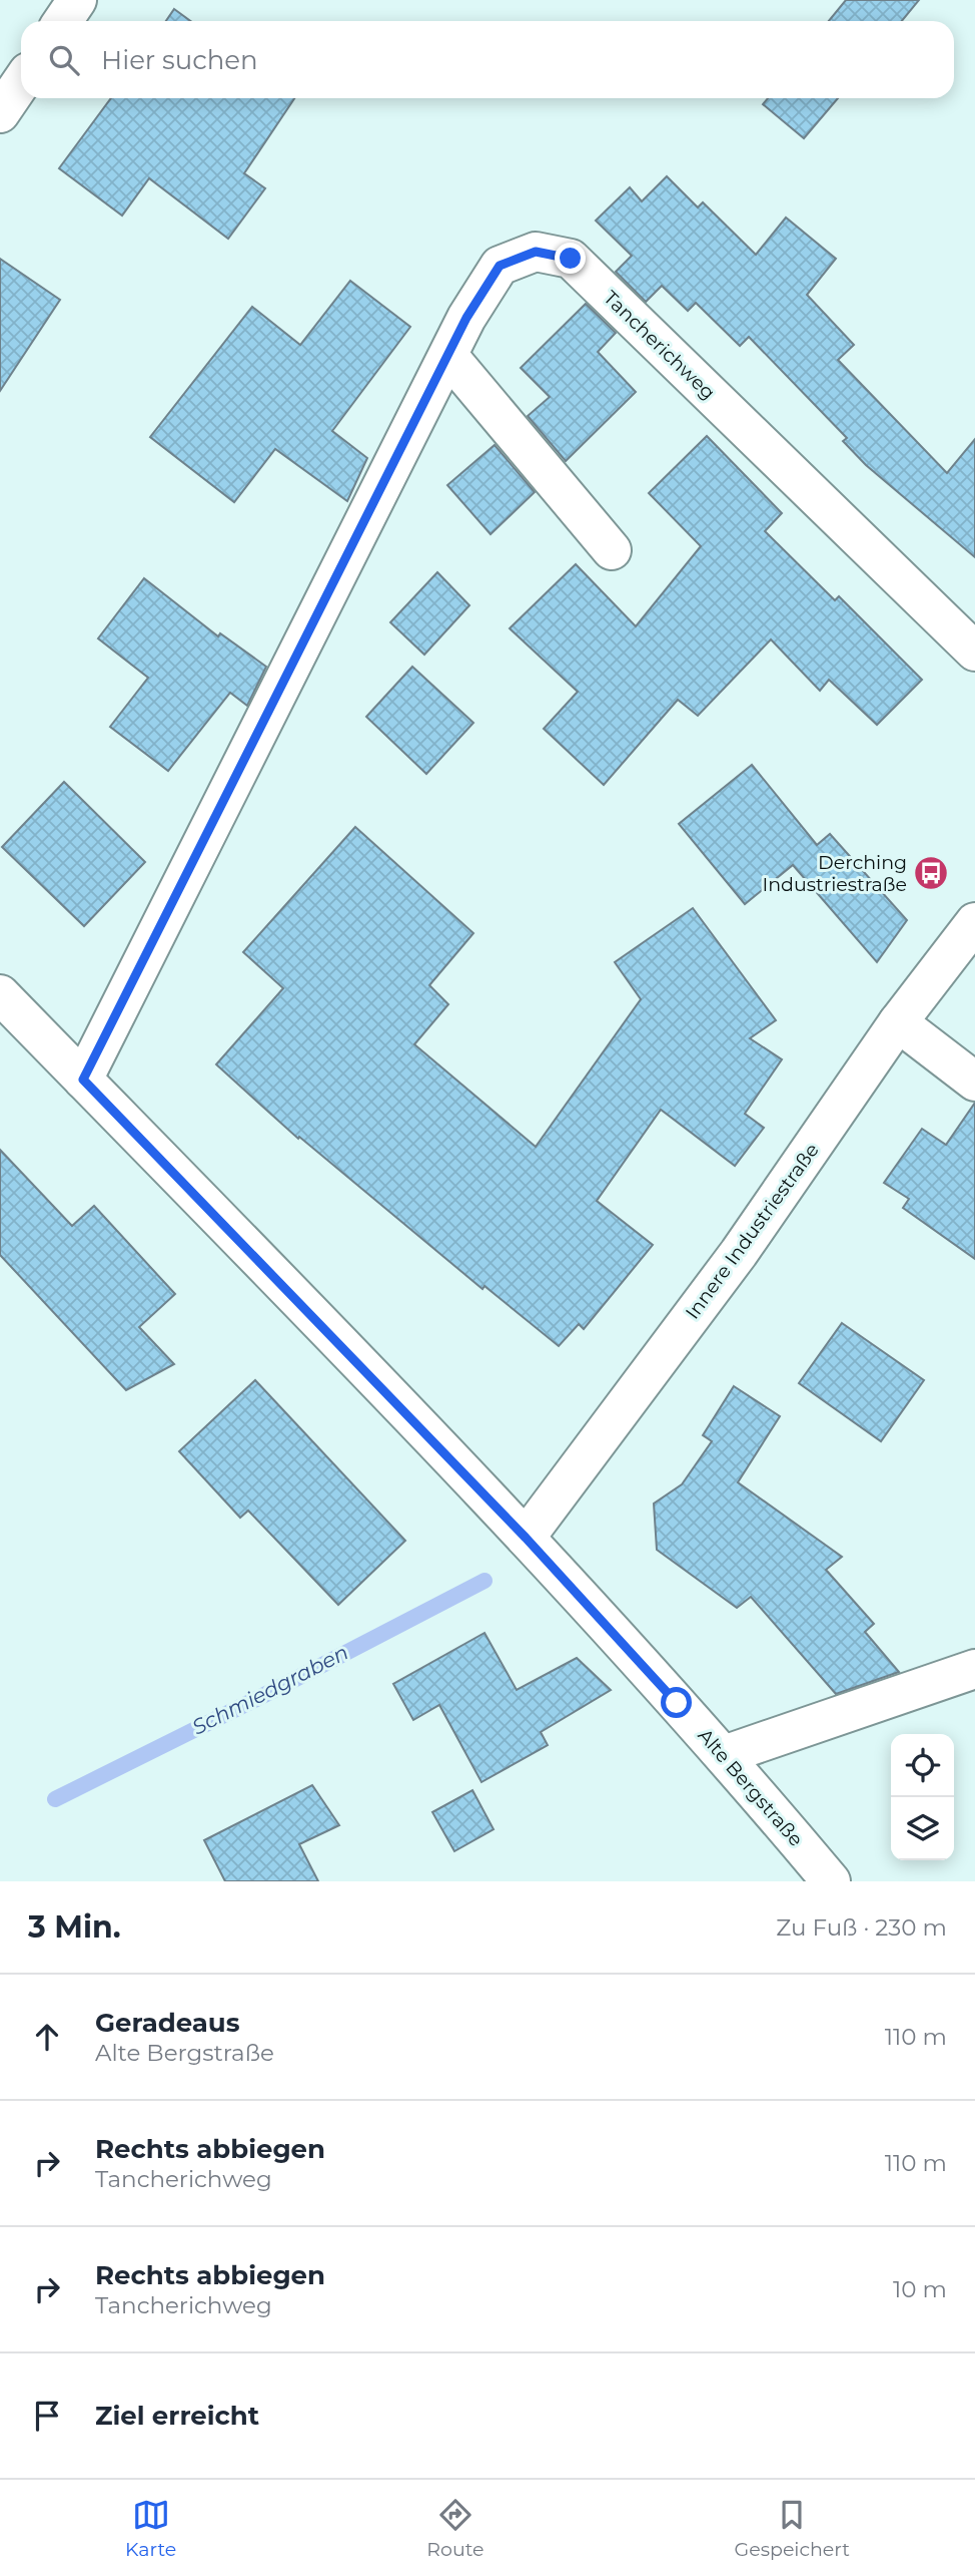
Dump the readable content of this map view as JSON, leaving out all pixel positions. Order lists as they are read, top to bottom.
{
  "streets": {
    "street": ["Tancherichweg", "Innere Industriestraße", "Alte Bergstraße"]
  },
  "crossings": [
    ["Tancherichweg", "Alte Bergstraße"],
    ["Innere Industriestraße", "Alte Bergstraße"]
  ],
  "water": ["Schmiedgraben"],
  "places": {
    "bus stop": ["Derching Industriestraße"]
  },
  "page": {
    "search": "Hier suchen",
    "heading": ["3 Min.", "Zu Fuß · 230 m"],
    "list": [
      ["Geradeaus", "Alte Bergstraße", "110 m"],
      ["Rechts abbiegen", "Tancherichweg", "110 m"],
      ["Rechts abbiegen", "Tancherichweg", "10 m"],
      "Ziel erreicht"
    ],
    "nav": ["Karte", "Route", "Gespeichert"]
  }
}
